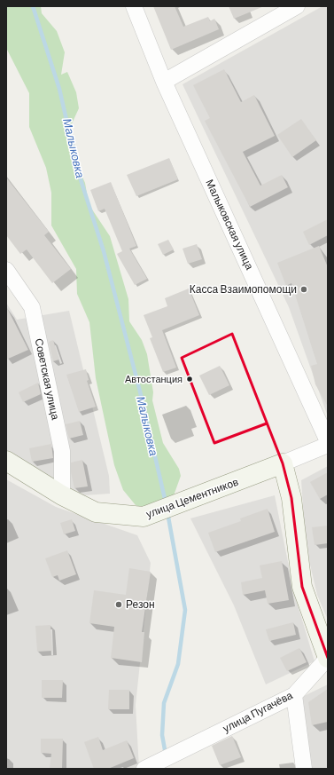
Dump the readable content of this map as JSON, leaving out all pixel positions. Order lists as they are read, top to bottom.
{
  "streets": {
    "street": [
      "Малыковская улица",
      "Советская улица",
      "улица Цементников",
      "улица Пугачёва"
    ]
  },
  "crossings": [
    ["Советская улица", "улица Цементников"]
  ],
  "water": ["Малыковка"],
  "places": ["Касса Взаимопомощи", "Автостанция", "Резон"]
}
